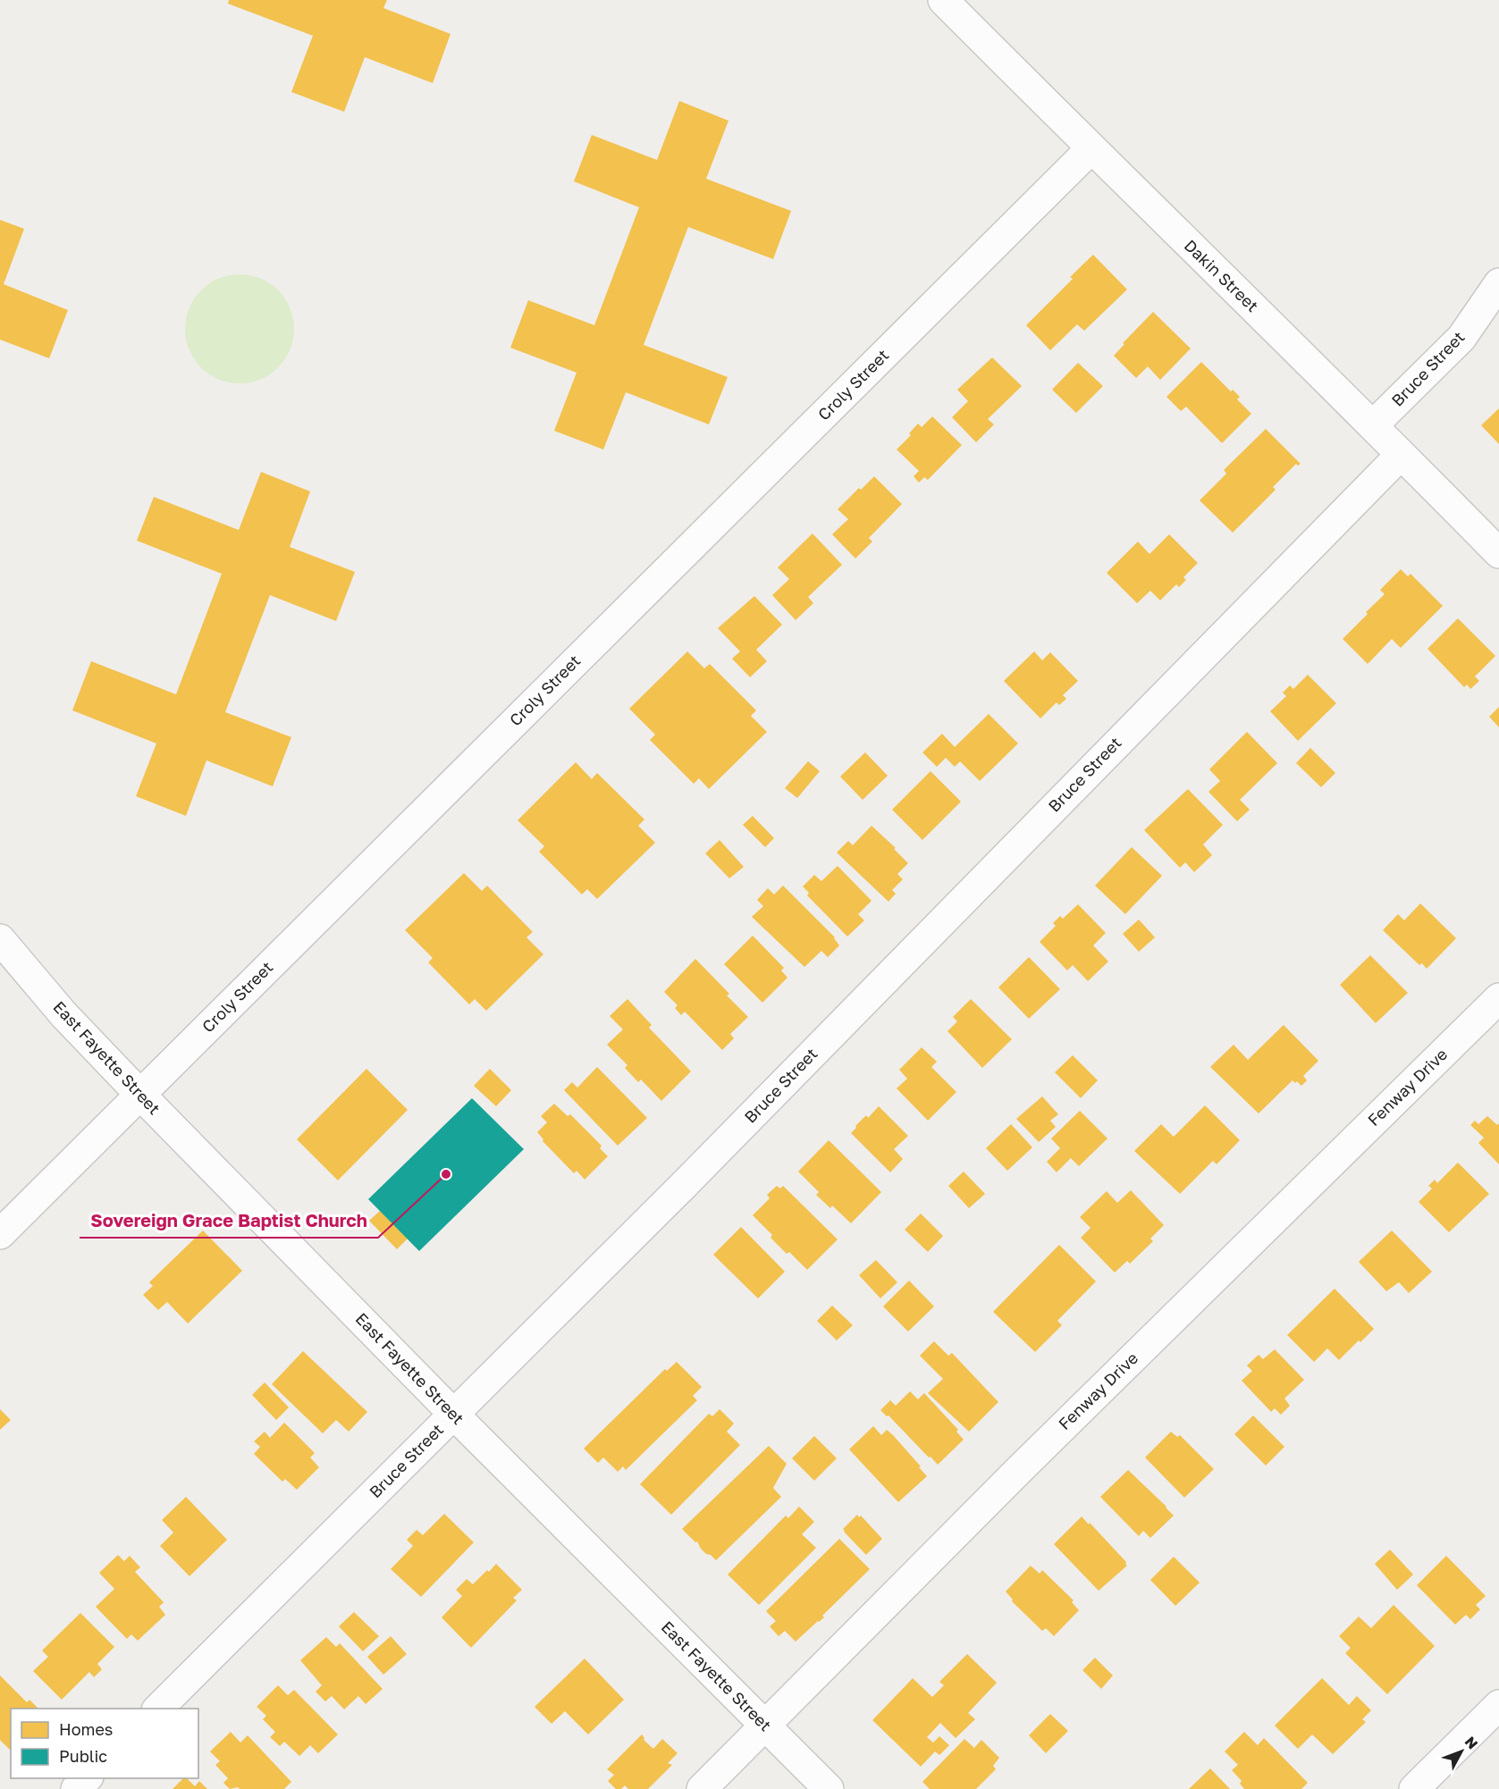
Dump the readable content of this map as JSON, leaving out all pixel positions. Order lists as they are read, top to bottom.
{
  "streets": {
    "street": [
      "Dakin Street",
      "Bruce Street",
      "Croly Street",
      "East Fayette Street",
      "Fenway Drive"
    ]
  },
  "crossings": [
    ["Dakin Street", "Bruce Street"],
    ["Dakin Street", "Croly Street"],
    ["Bruce Street", "East Fayette Street"],
    ["Croly Street", "East Fayette Street"],
    ["East Fayette Street", "Fenway Drive"]
  ],
  "places": ["Sovereign Grace Baptist Church"],
  "legend": ["Homes", "Public"],
  "north": "top right"
}
